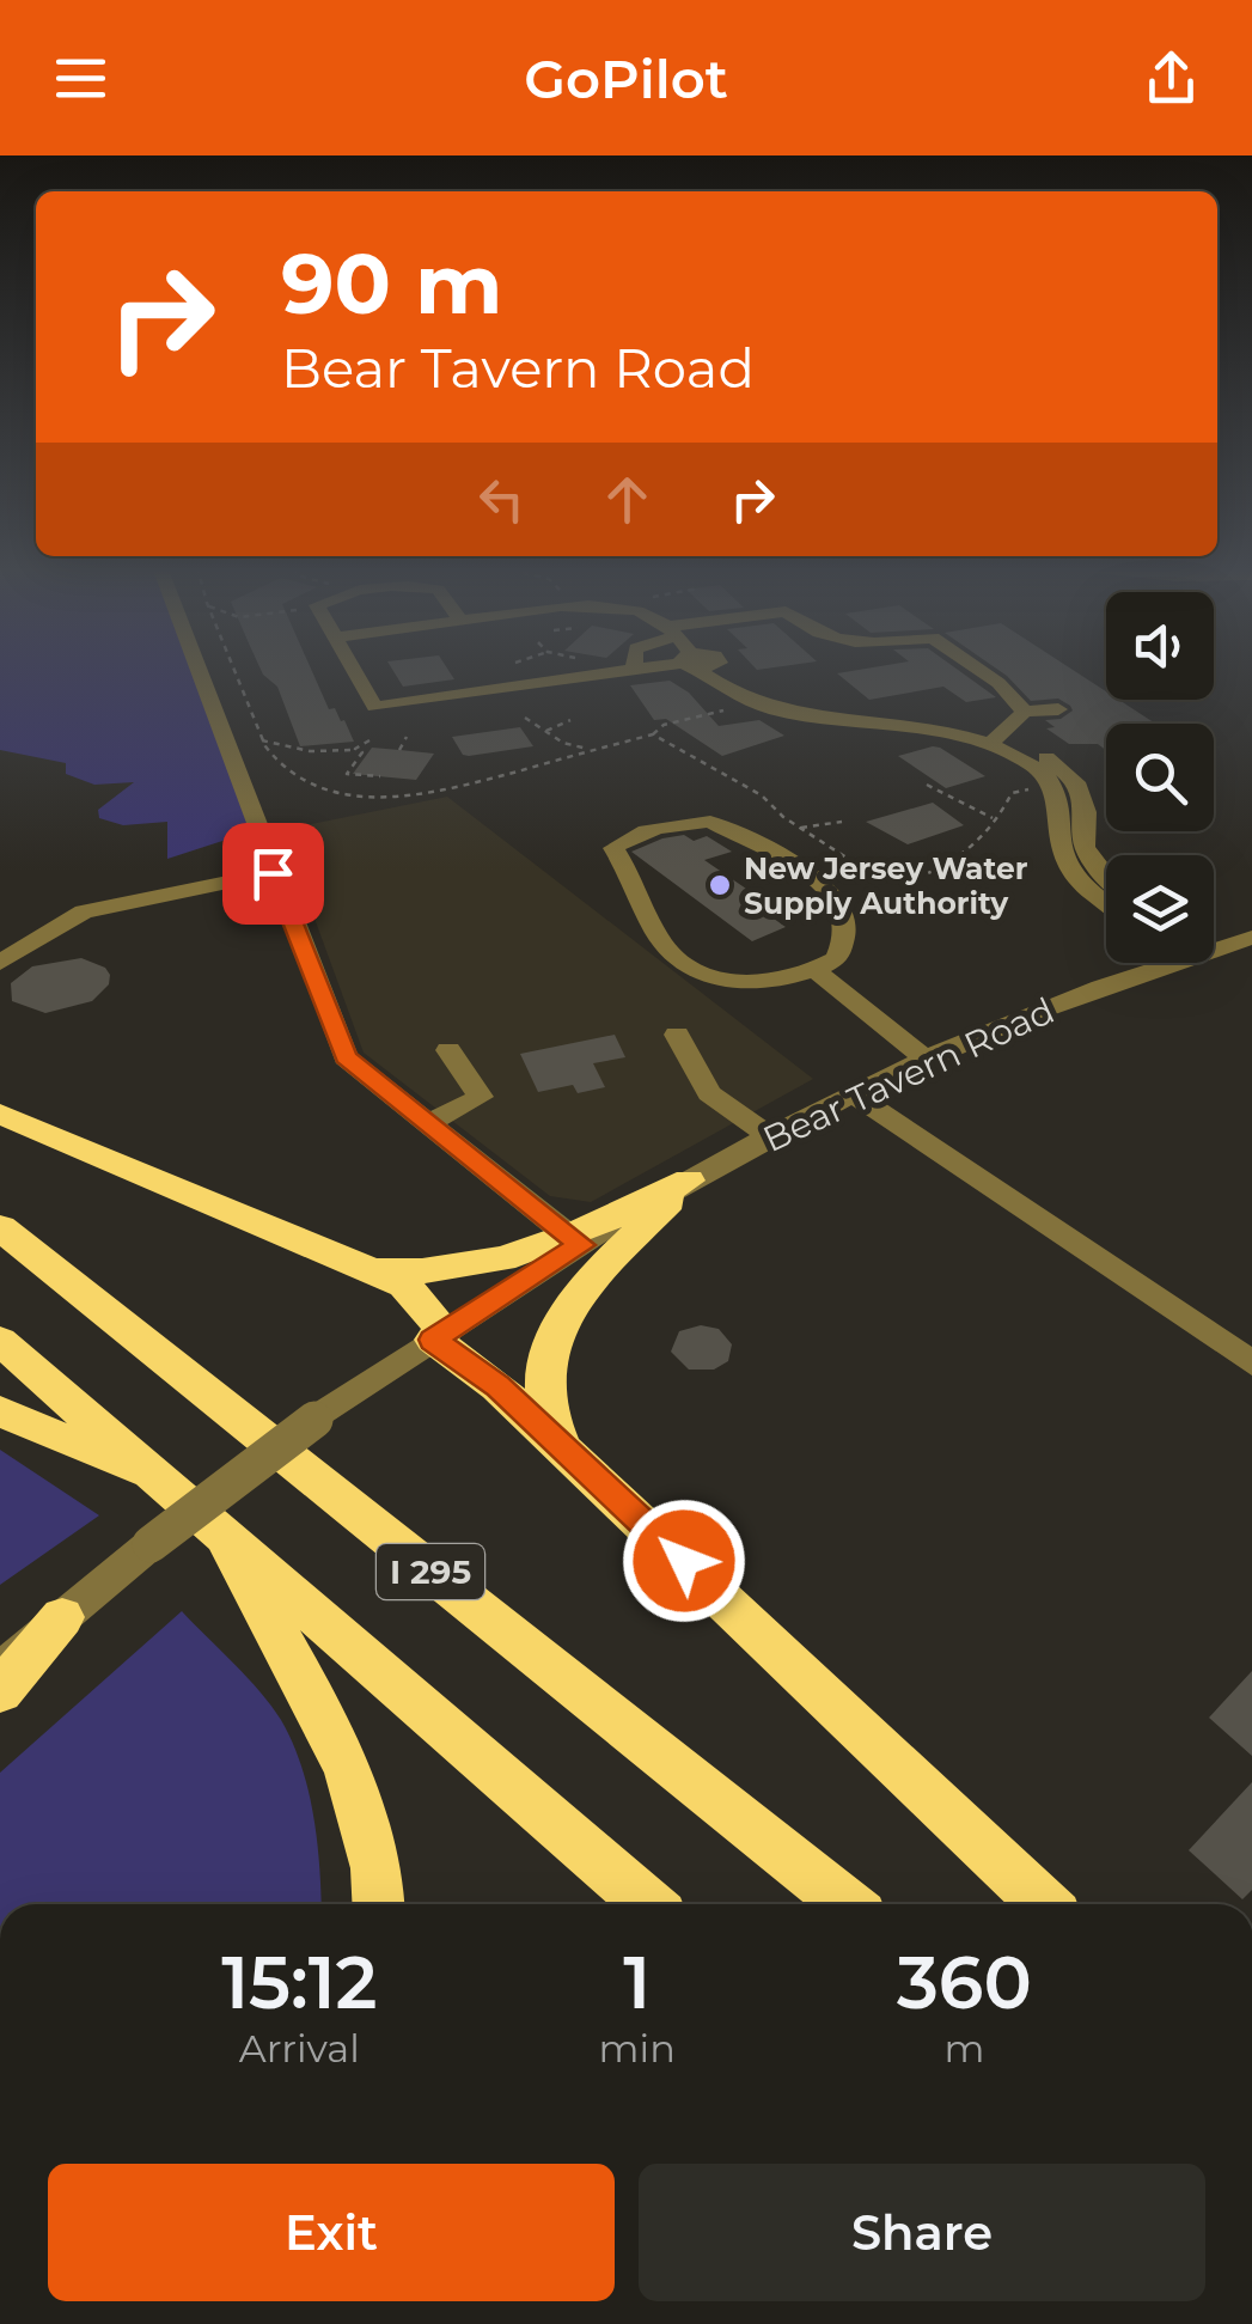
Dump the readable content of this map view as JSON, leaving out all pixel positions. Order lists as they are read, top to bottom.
{
  "streets": {
    "highway": ["I 295"],
    "street": ["Bear Tavern Road"]
  },
  "places": ["New Jersey Water Supply Authority"],
  "page": {
    "header": "GoPilot",
    "turn": ["90 m", "Bear Tavern Road"],
    "eta": [
      "15:12",
      "Arrival",
      "1",
      "min",
      "360",
      "m"
    ],
    "buttons": ["Exit", "Share"]
  }
}
